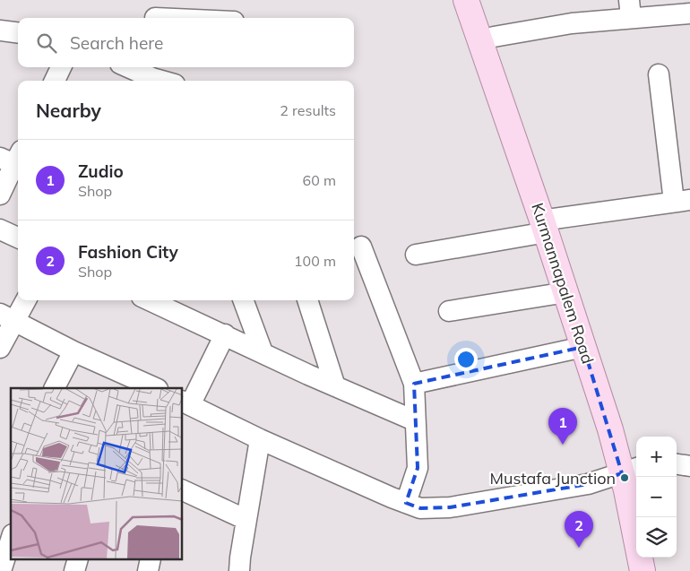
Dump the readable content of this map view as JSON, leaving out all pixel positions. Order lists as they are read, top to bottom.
{
  "streets": {
    "main road": ["Kurmannapalem Road"]
  },
  "places": ["Mustafa Junction"],
  "page": {
    "search": "Search here",
    "heading": ["Nearby", "2 results"],
    "list": [
      {
        "mark": "1",
        "name": "Zudio",
        "note": "Shop",
        "value": "60 m"
      },
      {
        "mark": "2",
        "name": "Fashion City",
        "note": "Shop",
        "value": "100 m"
      }
    ],
    "pins": ["1", "2"],
    "map_buttons": ["+", "−"]
  }
}
